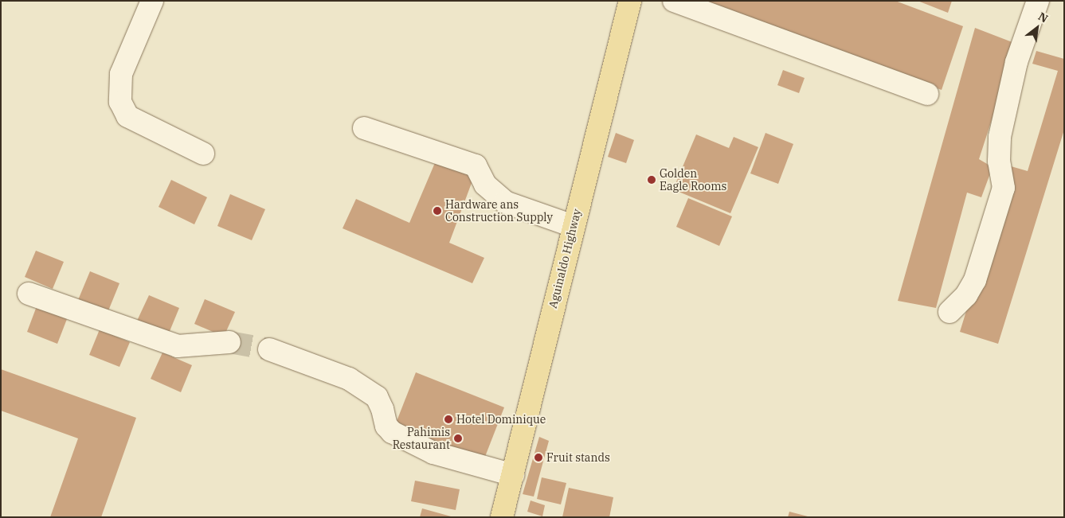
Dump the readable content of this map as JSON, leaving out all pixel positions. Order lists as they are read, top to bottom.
{
  "streets": {
    "main road": ["Aguinaldo Highway"]
  },
  "places": [
    "Golden Eagle Rooms",
    "Hardware ans Construction Supply",
    "Hotel Dominique",
    "Pahimis Restaurant",
    "Fruit stands"
  ],
  "north": "top right"
}
